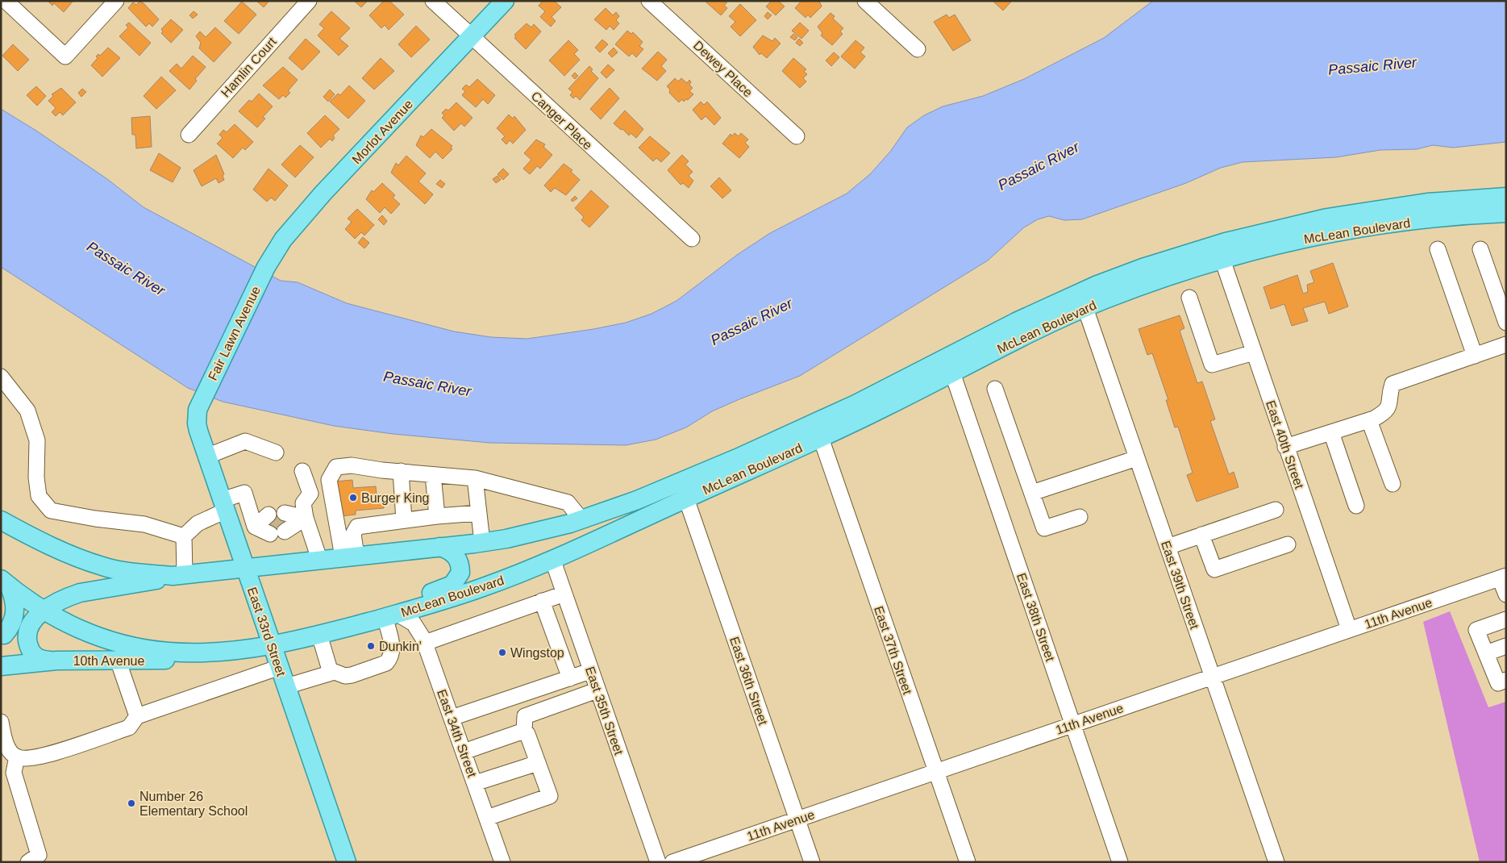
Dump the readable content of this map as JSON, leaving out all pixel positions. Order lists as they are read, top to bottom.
{
  "streets": {
    "main road": [
      "Morlot Avenue",
      "McLean Boulevard",
      "Fair Lawn Avenue",
      "East 33rd Street",
      "10th Avenue"
    ],
    "street": [
      "Hamlin Court",
      "Dewey Place",
      "Canger Place",
      "East 40th Street",
      "East 39th Street",
      "11th Avenue",
      "East 38th Street",
      "East 37th Street",
      "East 36th Street",
      "East 35th Street",
      "East 34th Street"
    ]
  },
  "crossings": [
    ["Canger Place", "Morlot Avenue"],
    ["Morlot Avenue", "Fair Lawn Avenue"],
    ["McLean Boulevard", "East 40th Street"],
    ["McLean Boulevard", "East 39th Street"],
    ["McLean Boulevard", "East 38th Street"],
    ["McLean Boulevard", "East 33rd Street"],
    ["McLean Boulevard", "East 37th Street"],
    ["McLean Boulevard", "10th Avenue"],
    ["McLean Boulevard", "East 36th Street"],
    ["McLean Boulevard", "East 35th Street"],
    ["McLean Boulevard", "East 34th Street"],
    ["Fair Lawn Avenue", "East 33rd Street"],
    ["East 40th Street", "11th Avenue"],
    ["East 39th Street", "11th Avenue"],
    ["11th Avenue", "East 38th Street"],
    ["11th Avenue", "East 37th Street"],
    ["11th Avenue", "East 36th Street"]
  ],
  "water": ["Passaic River"],
  "places": [
    "Burger King",
    "Dunkin'",
    "Wingstop",
    "Number 26 Elementary School"
  ]
}
